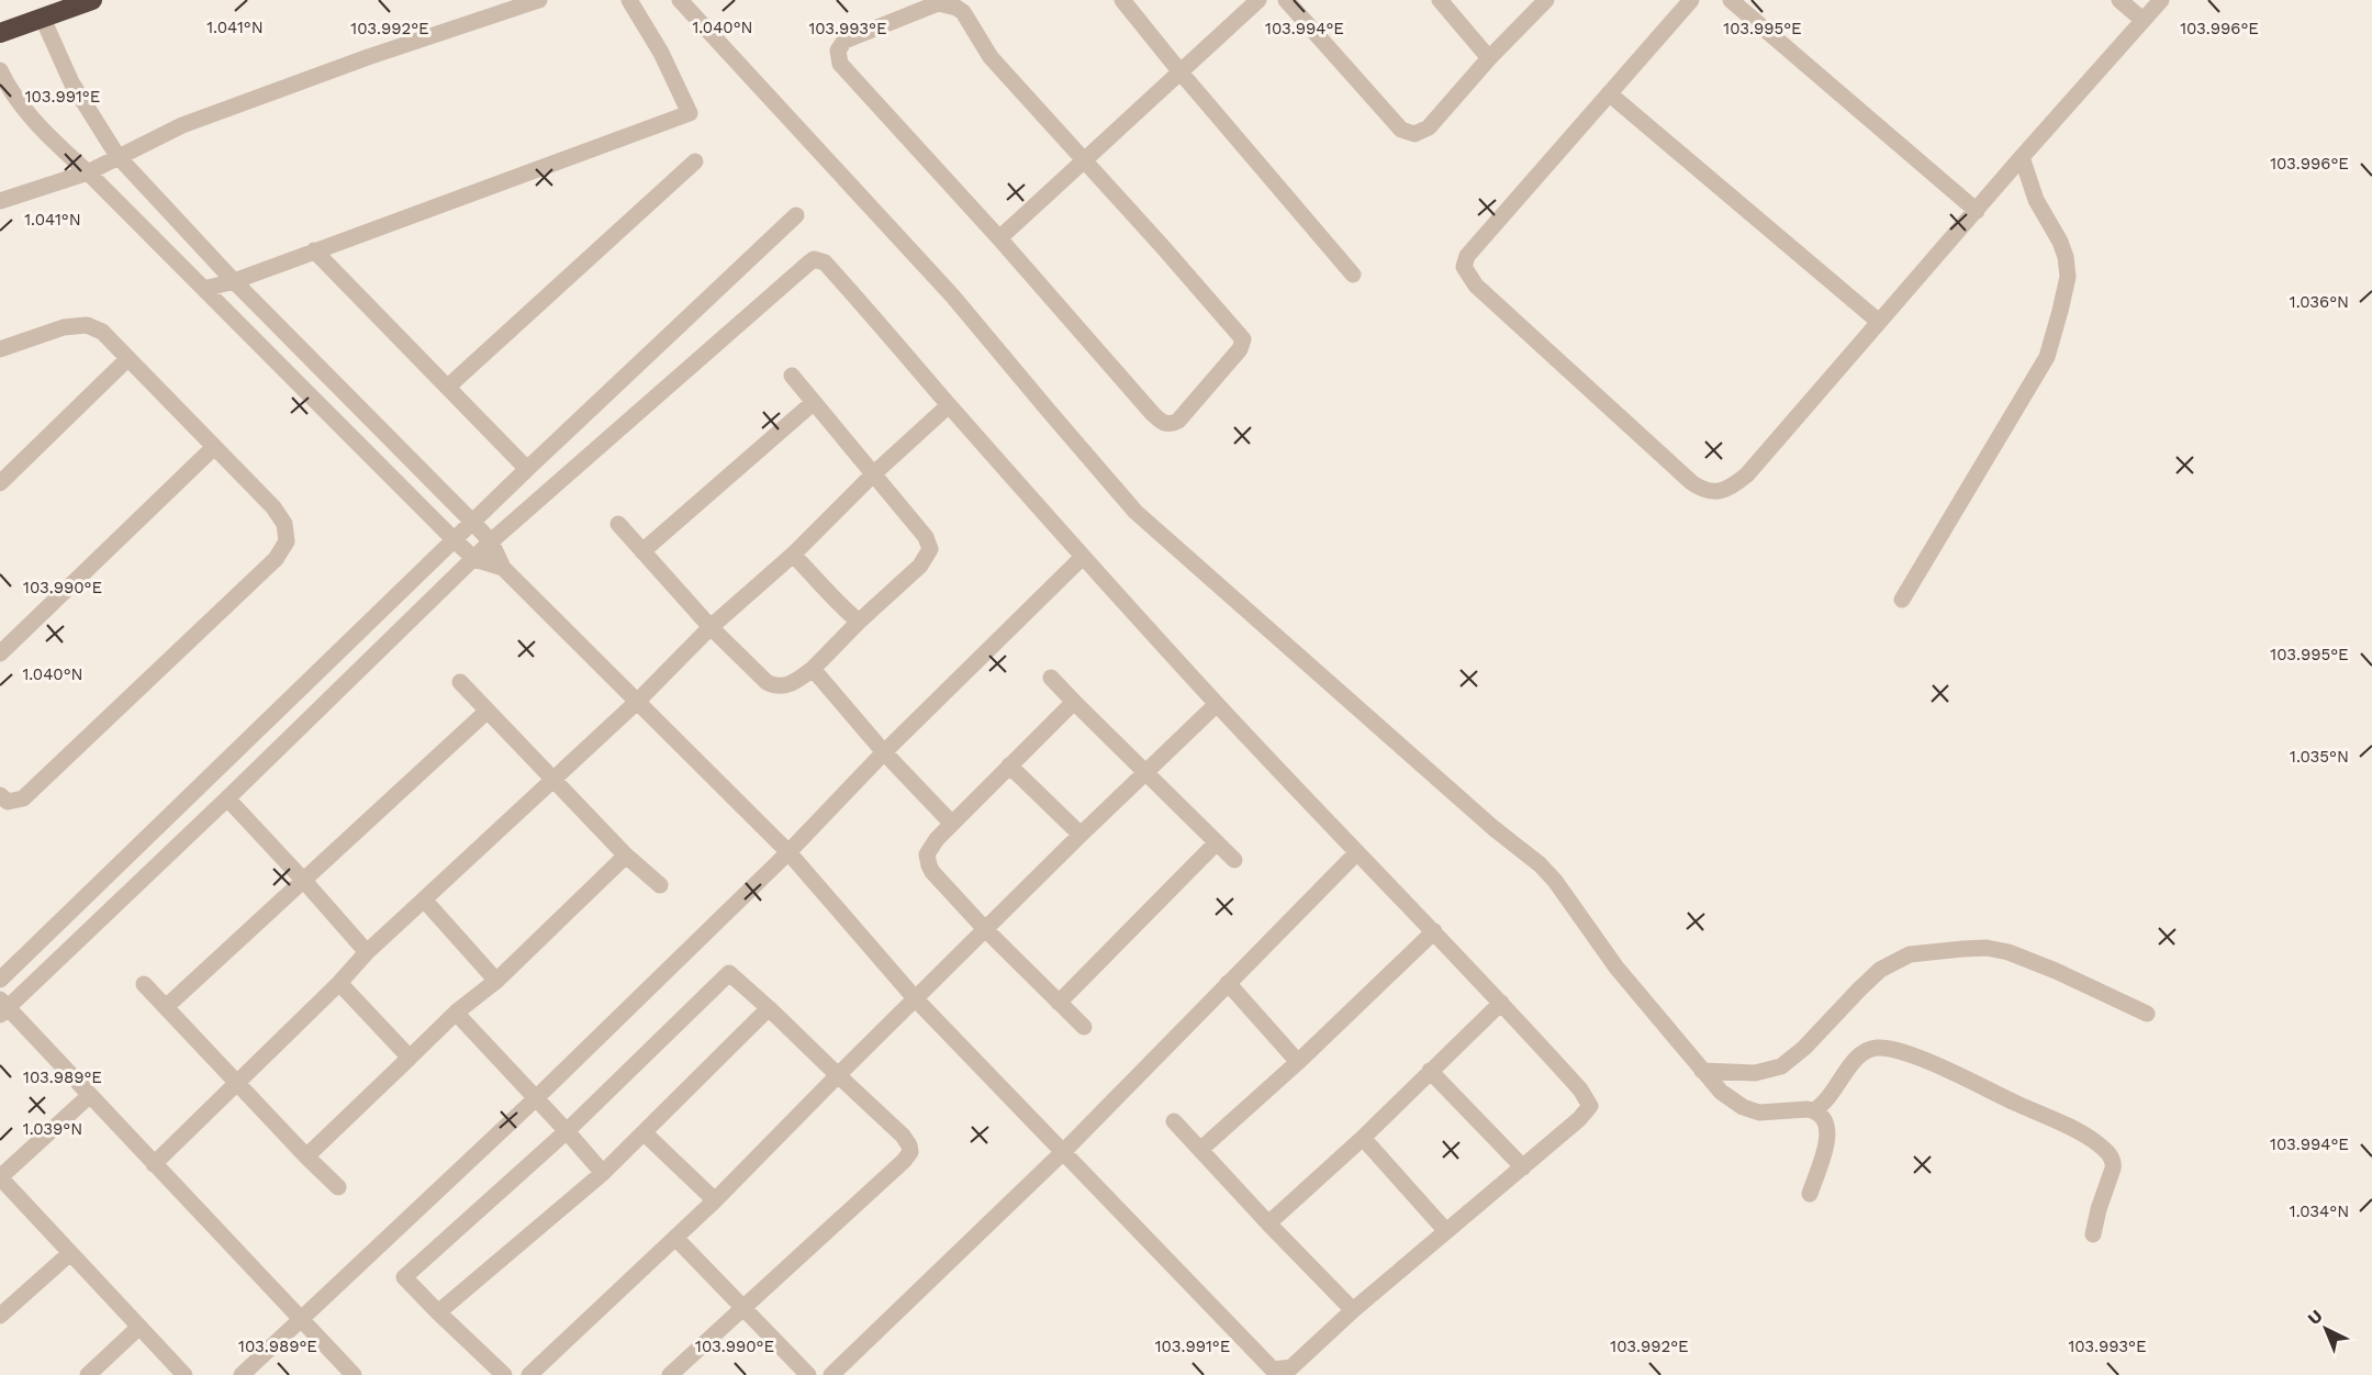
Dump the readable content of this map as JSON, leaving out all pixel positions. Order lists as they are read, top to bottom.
{
  "north": "top left",
  "coordinates": [
    "1.041°N",
    "1.040°N",
    "103.992°E",
    "103.993°E",
    "103.995°E",
    "103.996°E",
    "103.994°E",
    "103.991°E",
    "1.036°N",
    "103.990°E",
    "1.035°N",
    "103.989°E",
    "1.039°N",
    "1.034°N"
  ]
}
